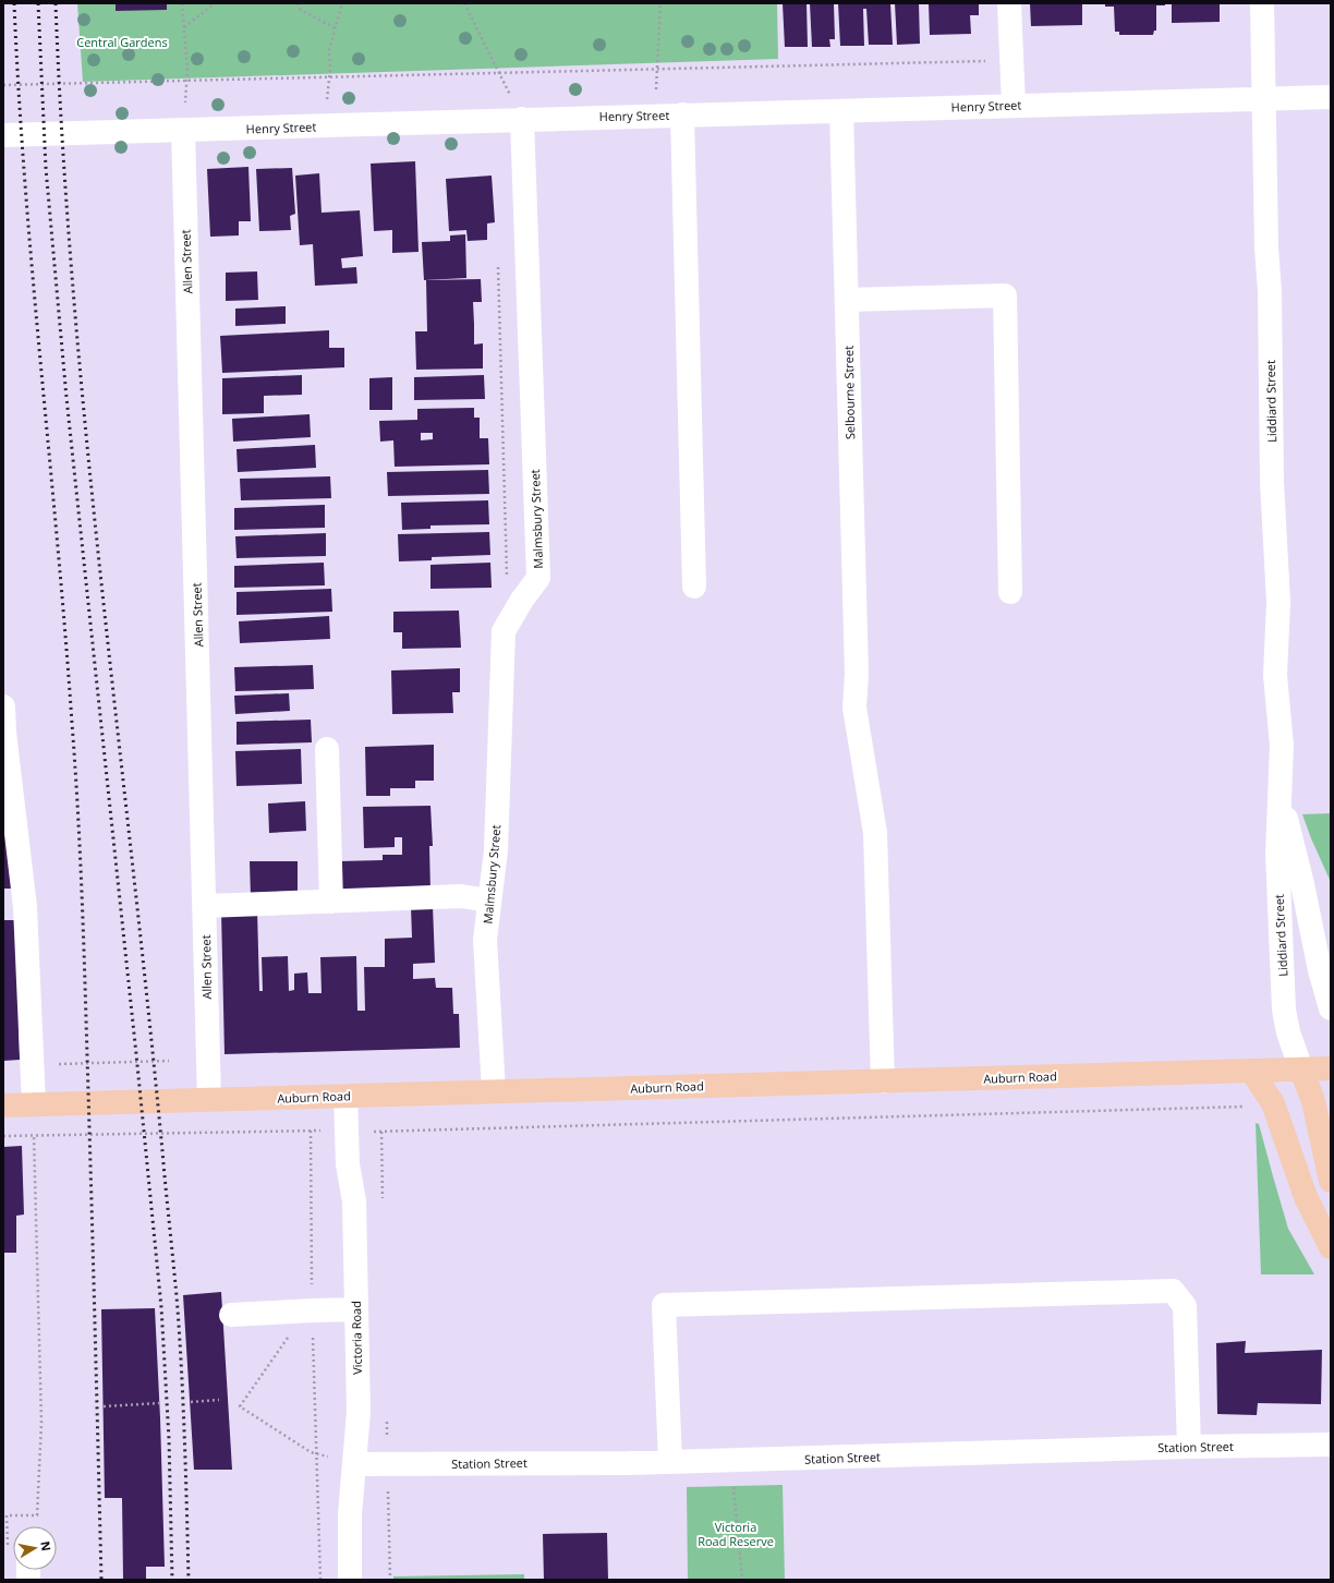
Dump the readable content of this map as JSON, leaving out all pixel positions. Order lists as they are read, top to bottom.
{
  "streets": {
    "main road": ["Auburn Road"],
    "street": [
      "Henry Street",
      "Allen Street",
      "Selbourne Street",
      "Liddiard Street",
      "Malmsbury Street",
      "Victoria Road",
      "Station Street"
    ]
  },
  "crossings": [
    ["Henry Street", "Allen Street"],
    ["Henry Street", "Selbourne Street"],
    ["Henry Street", "Liddiard Street"],
    ["Henry Street", "Malmsbury Street"],
    ["Allen Street", "Auburn Road"],
    ["Selbourne Street", "Auburn Road"],
    ["Liddiard Street", "Auburn Road"],
    ["Malmsbury Street", "Auburn Road"],
    ["Auburn Road", "Victoria Road"],
    ["Victoria Road", "Station Street"]
  ],
  "parks": ["Central Gardens", "Victoria Road Reserve"],
  "north": "right"
}
